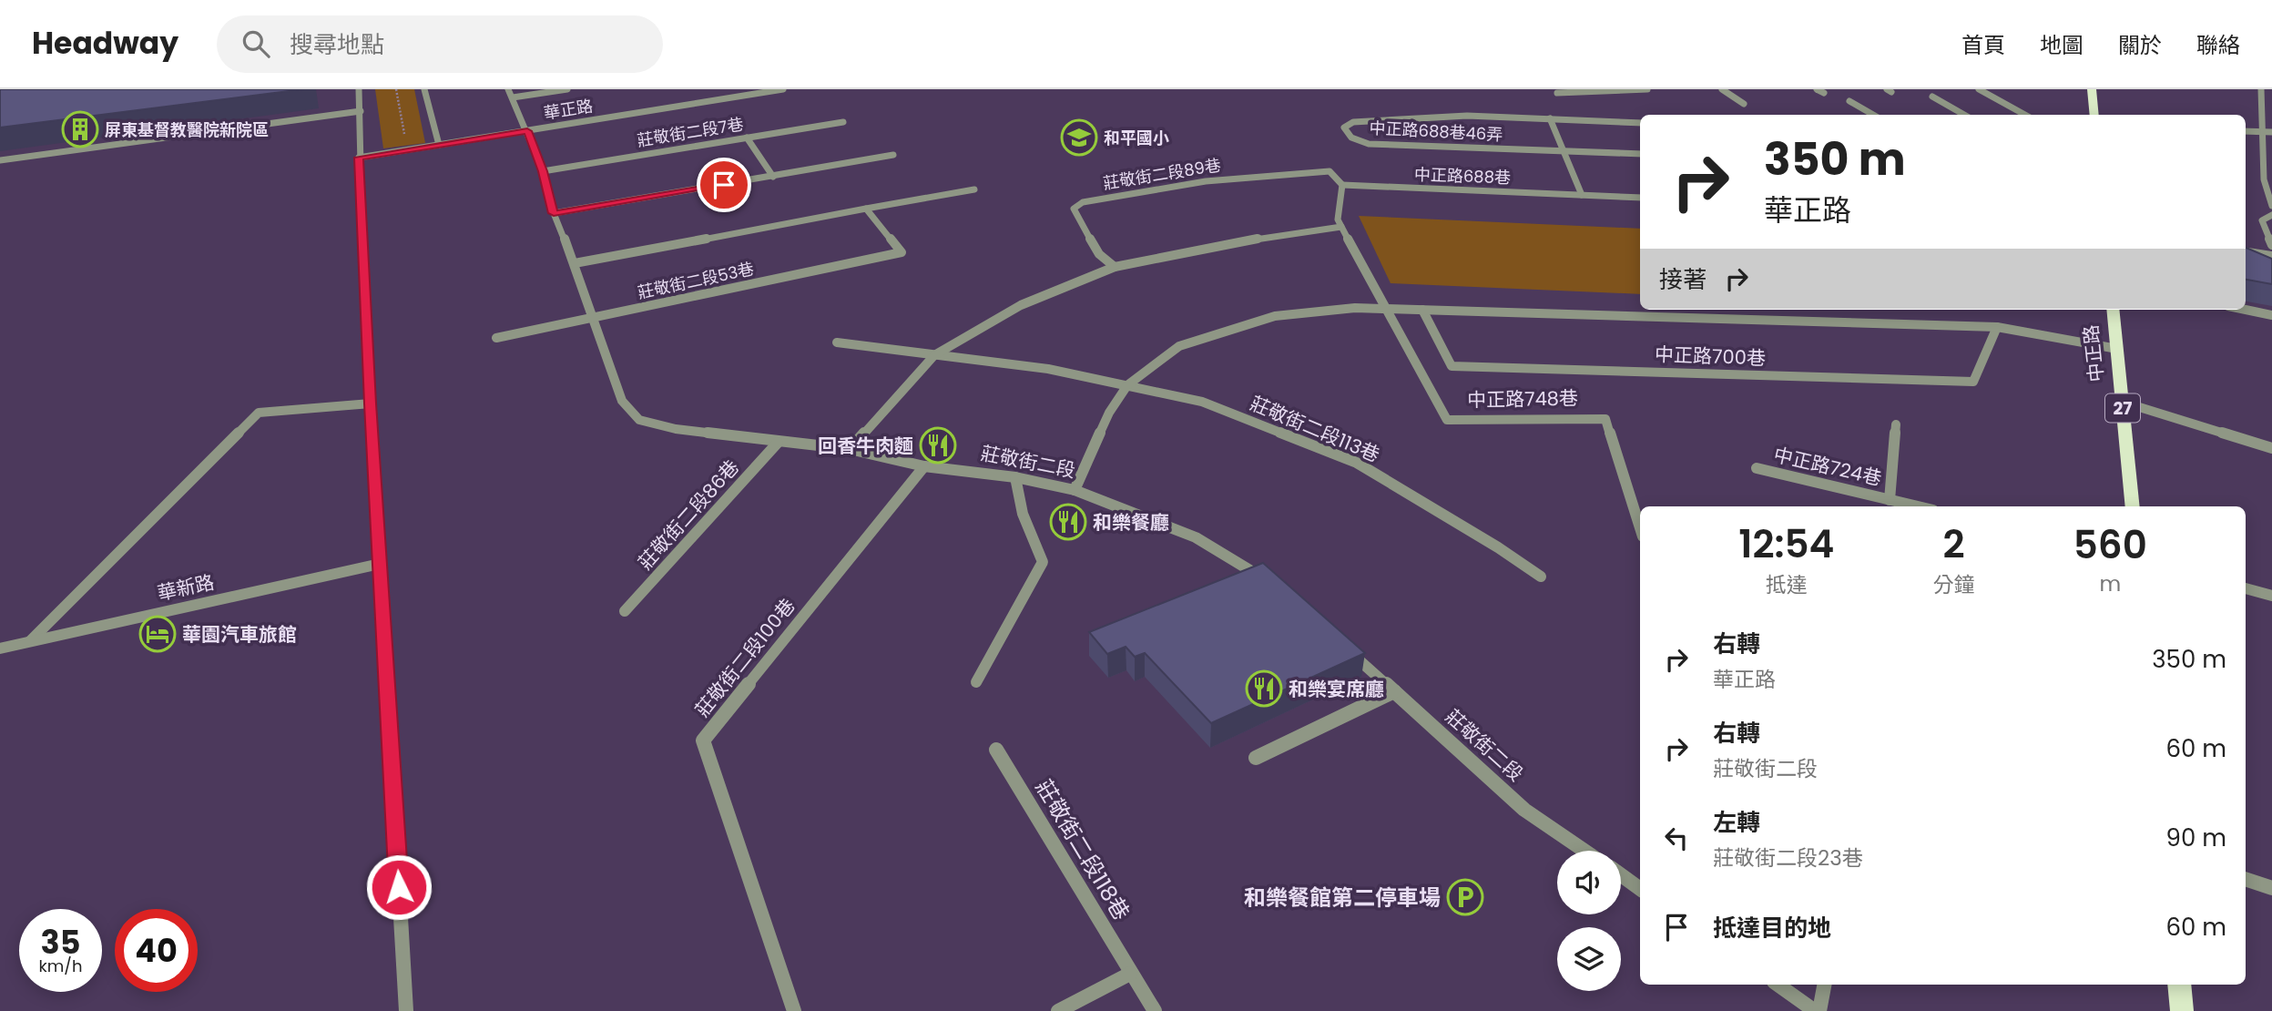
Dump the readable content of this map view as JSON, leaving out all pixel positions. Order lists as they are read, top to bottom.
{
  "streets": {
    "main road": ["中正路", "27"],
    "street": [
      "華正路",
      "中正路688巷46弄",
      "莊敬街二段7巷",
      "莊敬街二段89巷",
      "中正路688巷",
      "莊敬街二段53巷",
      "中正路700巷",
      "中正路748巷",
      "莊敬街二段113巷",
      "莊敬街二段",
      "中正路724巷",
      "莊敬街二段86巷",
      "華新路",
      "莊敬街二段100巷",
      "莊敬街二段118巷"
    ]
  },
  "crossings": [
    ["華正路", "莊敬街二段"],
    ["莊敬街二段7巷", "莊敬街二段"],
    ["中正路688巷", "中正路748巷"],
    ["莊敬街二段53巷", "莊敬街二段"],
    ["中正路", "中正路700巷"],
    ["中正路700巷", "中正路748巷"],
    ["莊敬街二段", "莊敬街二段86巷"],
    ["莊敬街二段", "莊敬街二段100巷"]
  ],
  "places": {
    "building": ["屏東基督教醫院新院區"],
    "school or university": ["和平國小"],
    "restaurant": ["回香牛肉麵", "和樂餐廳", "和樂宴席廳"],
    "hotel": ["華園汽車旅館"],
    "parking": ["和樂餐館第二停車場"]
  },
  "page": {
    "header": "Headway",
    "search": "搜尋地點",
    "nav": [
      "首頁",
      "地圖",
      "關於",
      "聯絡"
    ],
    "turn": ["350 m", "華正路"],
    "then": "接著",
    "eta": [
      "12:54",
      "抵達",
      "2",
      "分鐘",
      "560",
      "m"
    ],
    "list": [
      {
        "name": "右轉",
        "note": "華正路",
        "value": "350 m"
      },
      {
        "name": "右轉",
        "note": "莊敬街二段",
        "value": "60 m"
      },
      {
        "name": "左轉",
        "note": "莊敬街二段23巷",
        "value": "90 m"
      },
      {
        "name": "抵達目的地",
        "value": "60 m"
      }
    ],
    "speed": "35 km/h",
    "limit": "40"
  }
}
